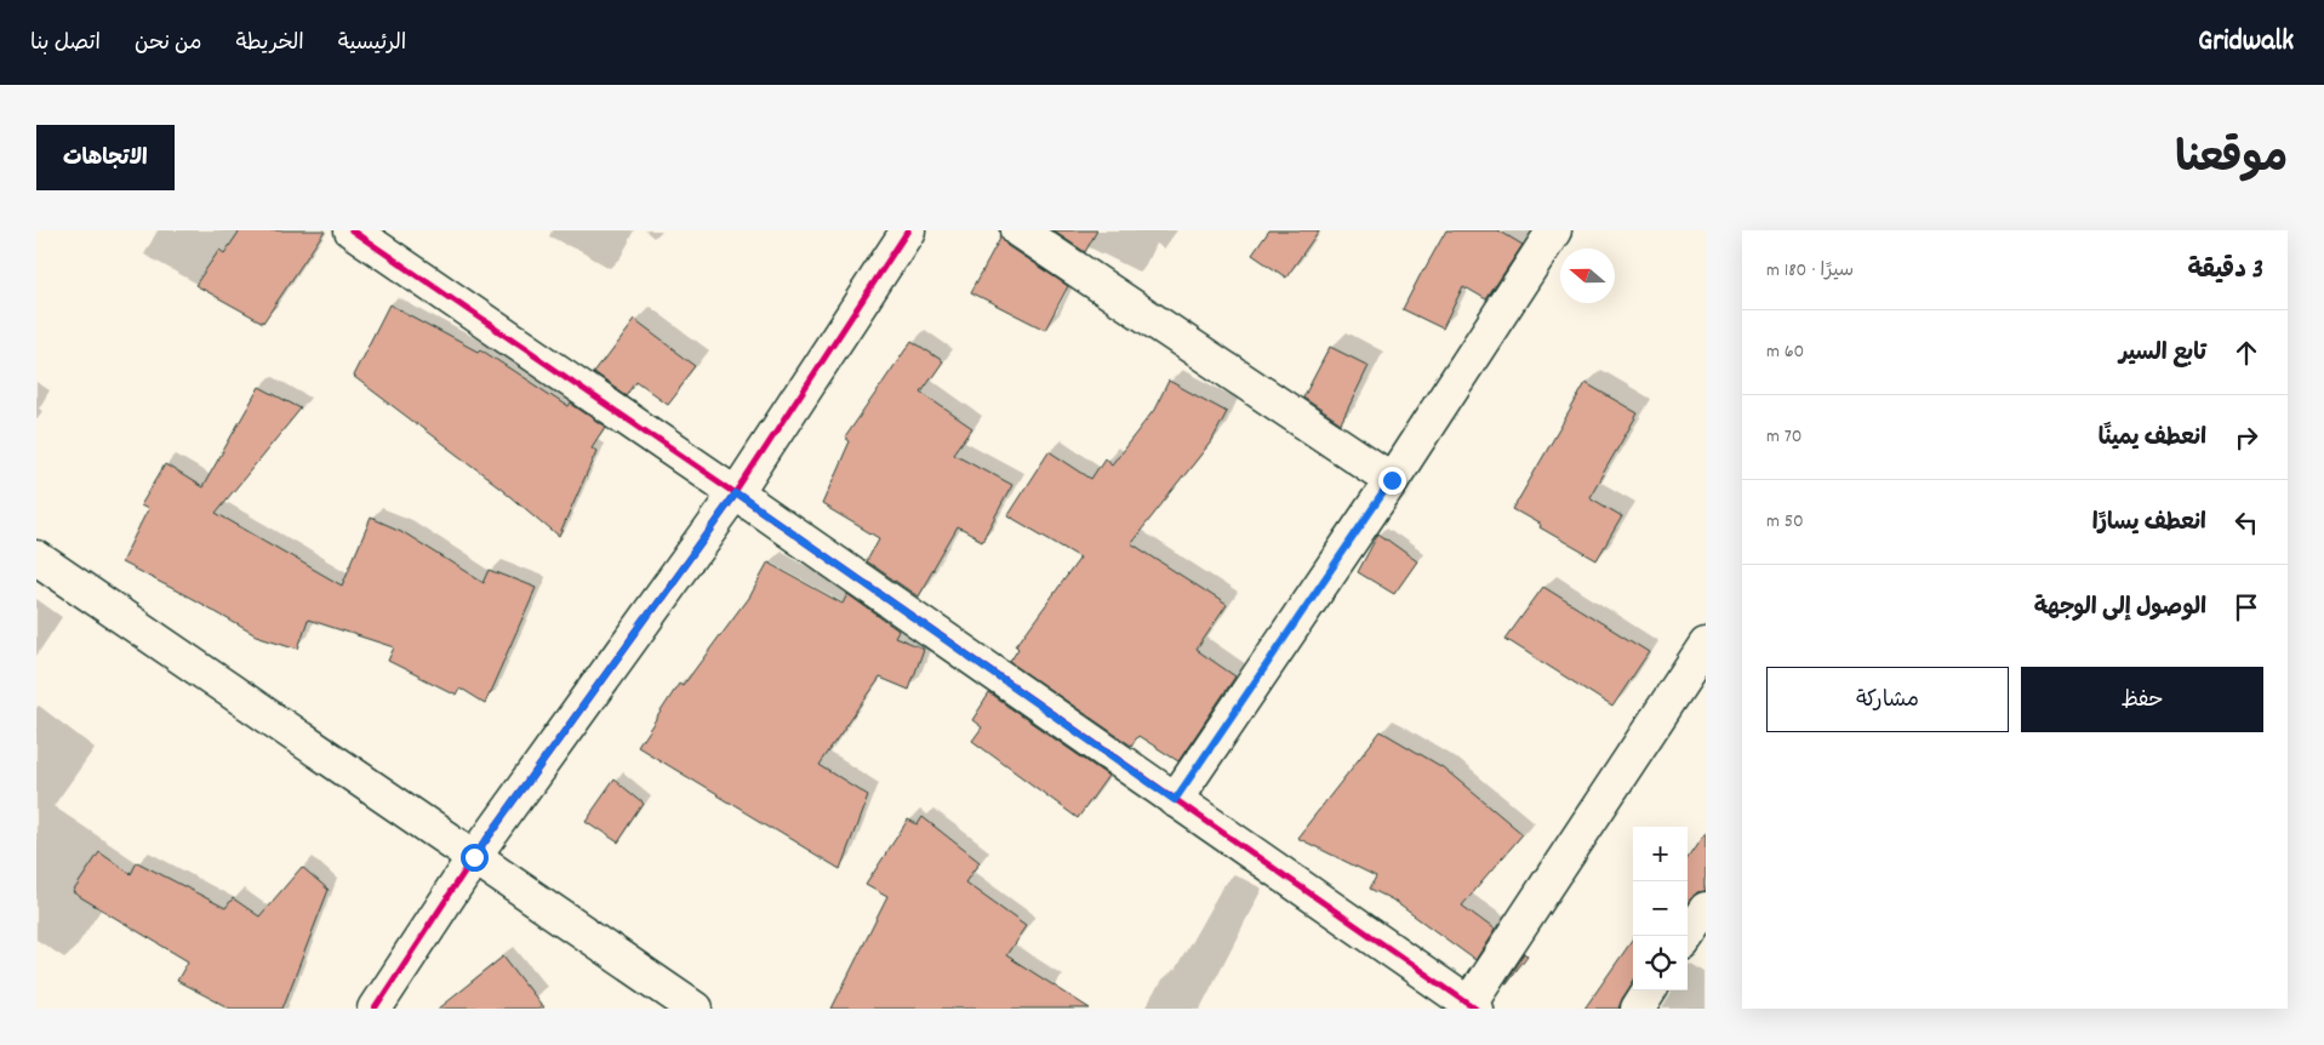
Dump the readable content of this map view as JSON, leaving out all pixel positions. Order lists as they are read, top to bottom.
{
  "north": "left",
  "page": {
    "header": "Gridwalk",
    "nav": [
      "الرئيسية",
      "الخريطة",
      "من نحن",
      "اتصل بنا"
    ],
    "title": "موقعنا",
    "buttons": [
      "الاتجاهات",
      ["حفظ", "مشاركة"]
    ],
    "heading": ["3 دقيقة", "سيرًا · 180 m"],
    "list": [
      ["تابع السير", "60 m"],
      ["انعطف يمينًا", "70 m"],
      ["انعطف يسارًا", "50 m"],
      "الوصول إلى الوجهة"
    ],
    "map_buttons": ["+", "−"]
  }
}
